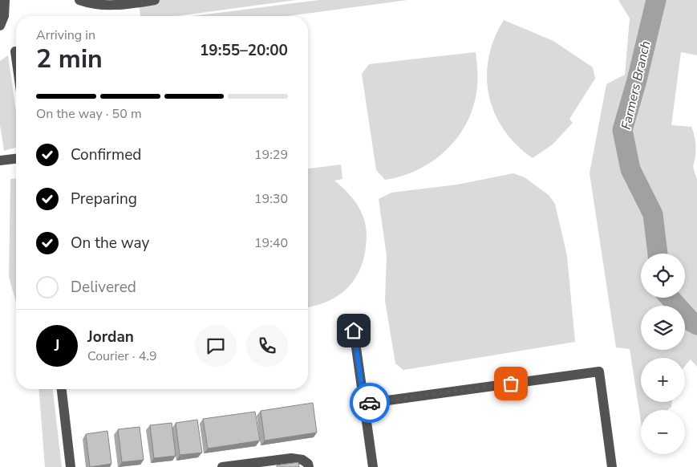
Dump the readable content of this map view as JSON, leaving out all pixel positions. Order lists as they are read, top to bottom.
{
  "water": ["Farmers Branch"],
  "page": {
    "heading": ["2 min", "Arriving in", "19:55–20:00"],
    "panel": ["Jordan", "Courier · 4.9"],
    "bar": "On the way · 50 m",
    "list": [
      ["Confirmed", "19:29"],
      ["Preparing", "19:30"],
      ["On the way", "19:40"],
      "Delivered"
    ],
    "map_buttons": ["+", "−"],
    "round": "J"
  }
}
